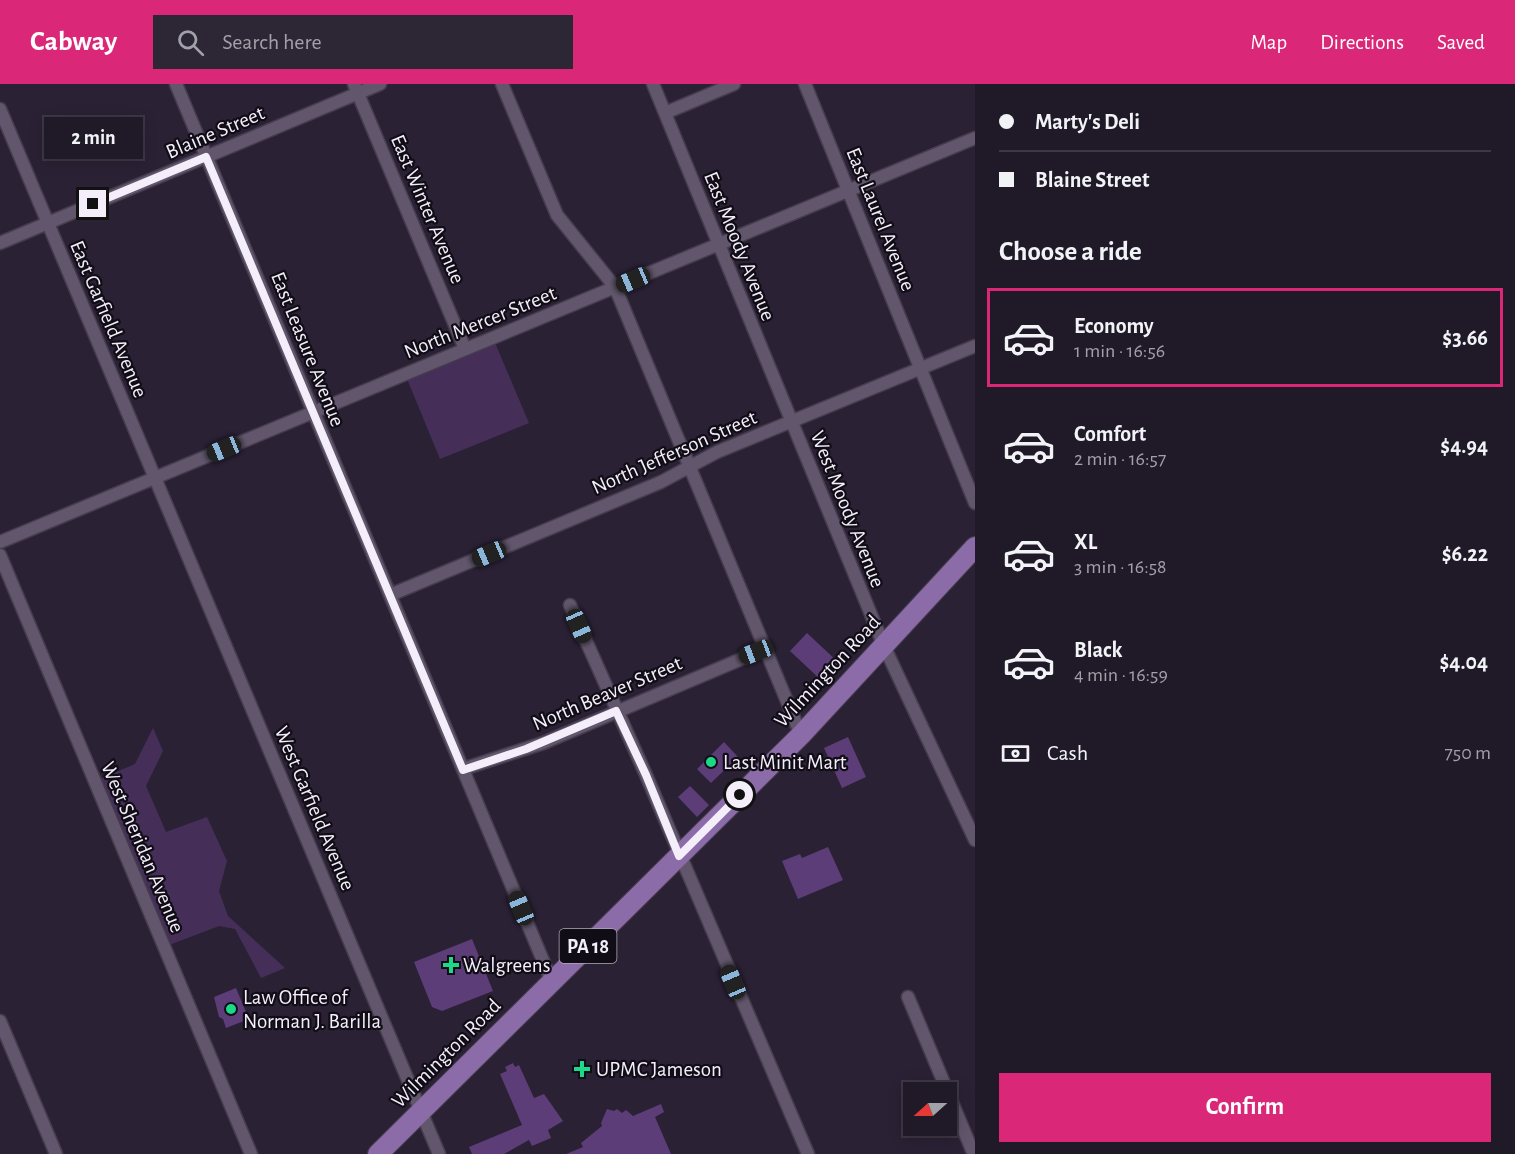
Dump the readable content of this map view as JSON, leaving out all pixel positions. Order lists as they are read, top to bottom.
{
  "streets": {
    "main road": ["Wilmington Road", "PA 18"],
    "street": [
      "Blaine Street",
      "East Winter Avenue",
      "East Laurel Avenue",
      "East Moody Avenue",
      "East Garfield Avenue",
      "North Mercer Street",
      "East Leasure Avenue",
      "North Jefferson Street",
      "West Moody Avenue",
      "North Beaver Street",
      "West Garfield Avenue",
      "West Sheridan Avenue"
    ]
  },
  "crossings": [
    ["Blaine Street", "East Winter Avenue"],
    ["Blaine Street", "East Garfield Avenue"],
    ["Blaine Street", "East Leasure Avenue"],
    ["East Winter Avenue", "North Mercer Street"],
    ["East Laurel Avenue", "North Mercer Street"],
    ["East Laurel Avenue", "North Jefferson Street"],
    ["East Moody Avenue", "North Mercer Street"],
    ["East Moody Avenue", "North Jefferson Street"],
    ["East Moody Avenue", "West Moody Avenue"],
    ["East Garfield Avenue", "North Mercer Street"],
    ["East Garfield Avenue", "West Garfield Avenue"],
    ["North Mercer Street", "East Leasure Avenue"],
    ["North Mercer Street", "West Garfield Avenue"],
    ["East Leasure Avenue", "North Jefferson Street"],
    ["East Leasure Avenue", "Wilmington Road"],
    ["East Leasure Avenue", "North Beaver Street"],
    ["North Jefferson Street", "West Moody Avenue"],
    ["West Moody Avenue", "Wilmington Road"],
    ["Wilmington Road", "West Garfield Avenue"]
  ],
  "places": {
    "other": ["Last Minit Mart", "Law Office of Norman J. Barilla"],
    "health": ["Walgreens", "UPMC Jameson"]
  },
  "north": "left",
  "page": {
    "header": "Cabway",
    "search": "Search here",
    "nav": ["Map", "Directions", "Saved"],
    "banner": ["Marty's Deli", "Blaine Street"],
    "bubble": "2 min",
    "heading": "Choose a ride",
    "list": [
      {
        "name": "Economy",
        "note": "1 min · 16:56",
        "value": "$3.66"
      },
      {
        "name": "Comfort",
        "note": "2 min · 16:57",
        "value": "$4.94"
      },
      {
        "name": "XL",
        "note": "3 min · 16:58",
        "value": "$6.22"
      },
      {
        "name": "Black",
        "note": "4 min · 16:59",
        "value": "$4.04"
      }
    ],
    "pay": ["Cash", "750 m"],
    "buttons": "Confirm"
  }
}
